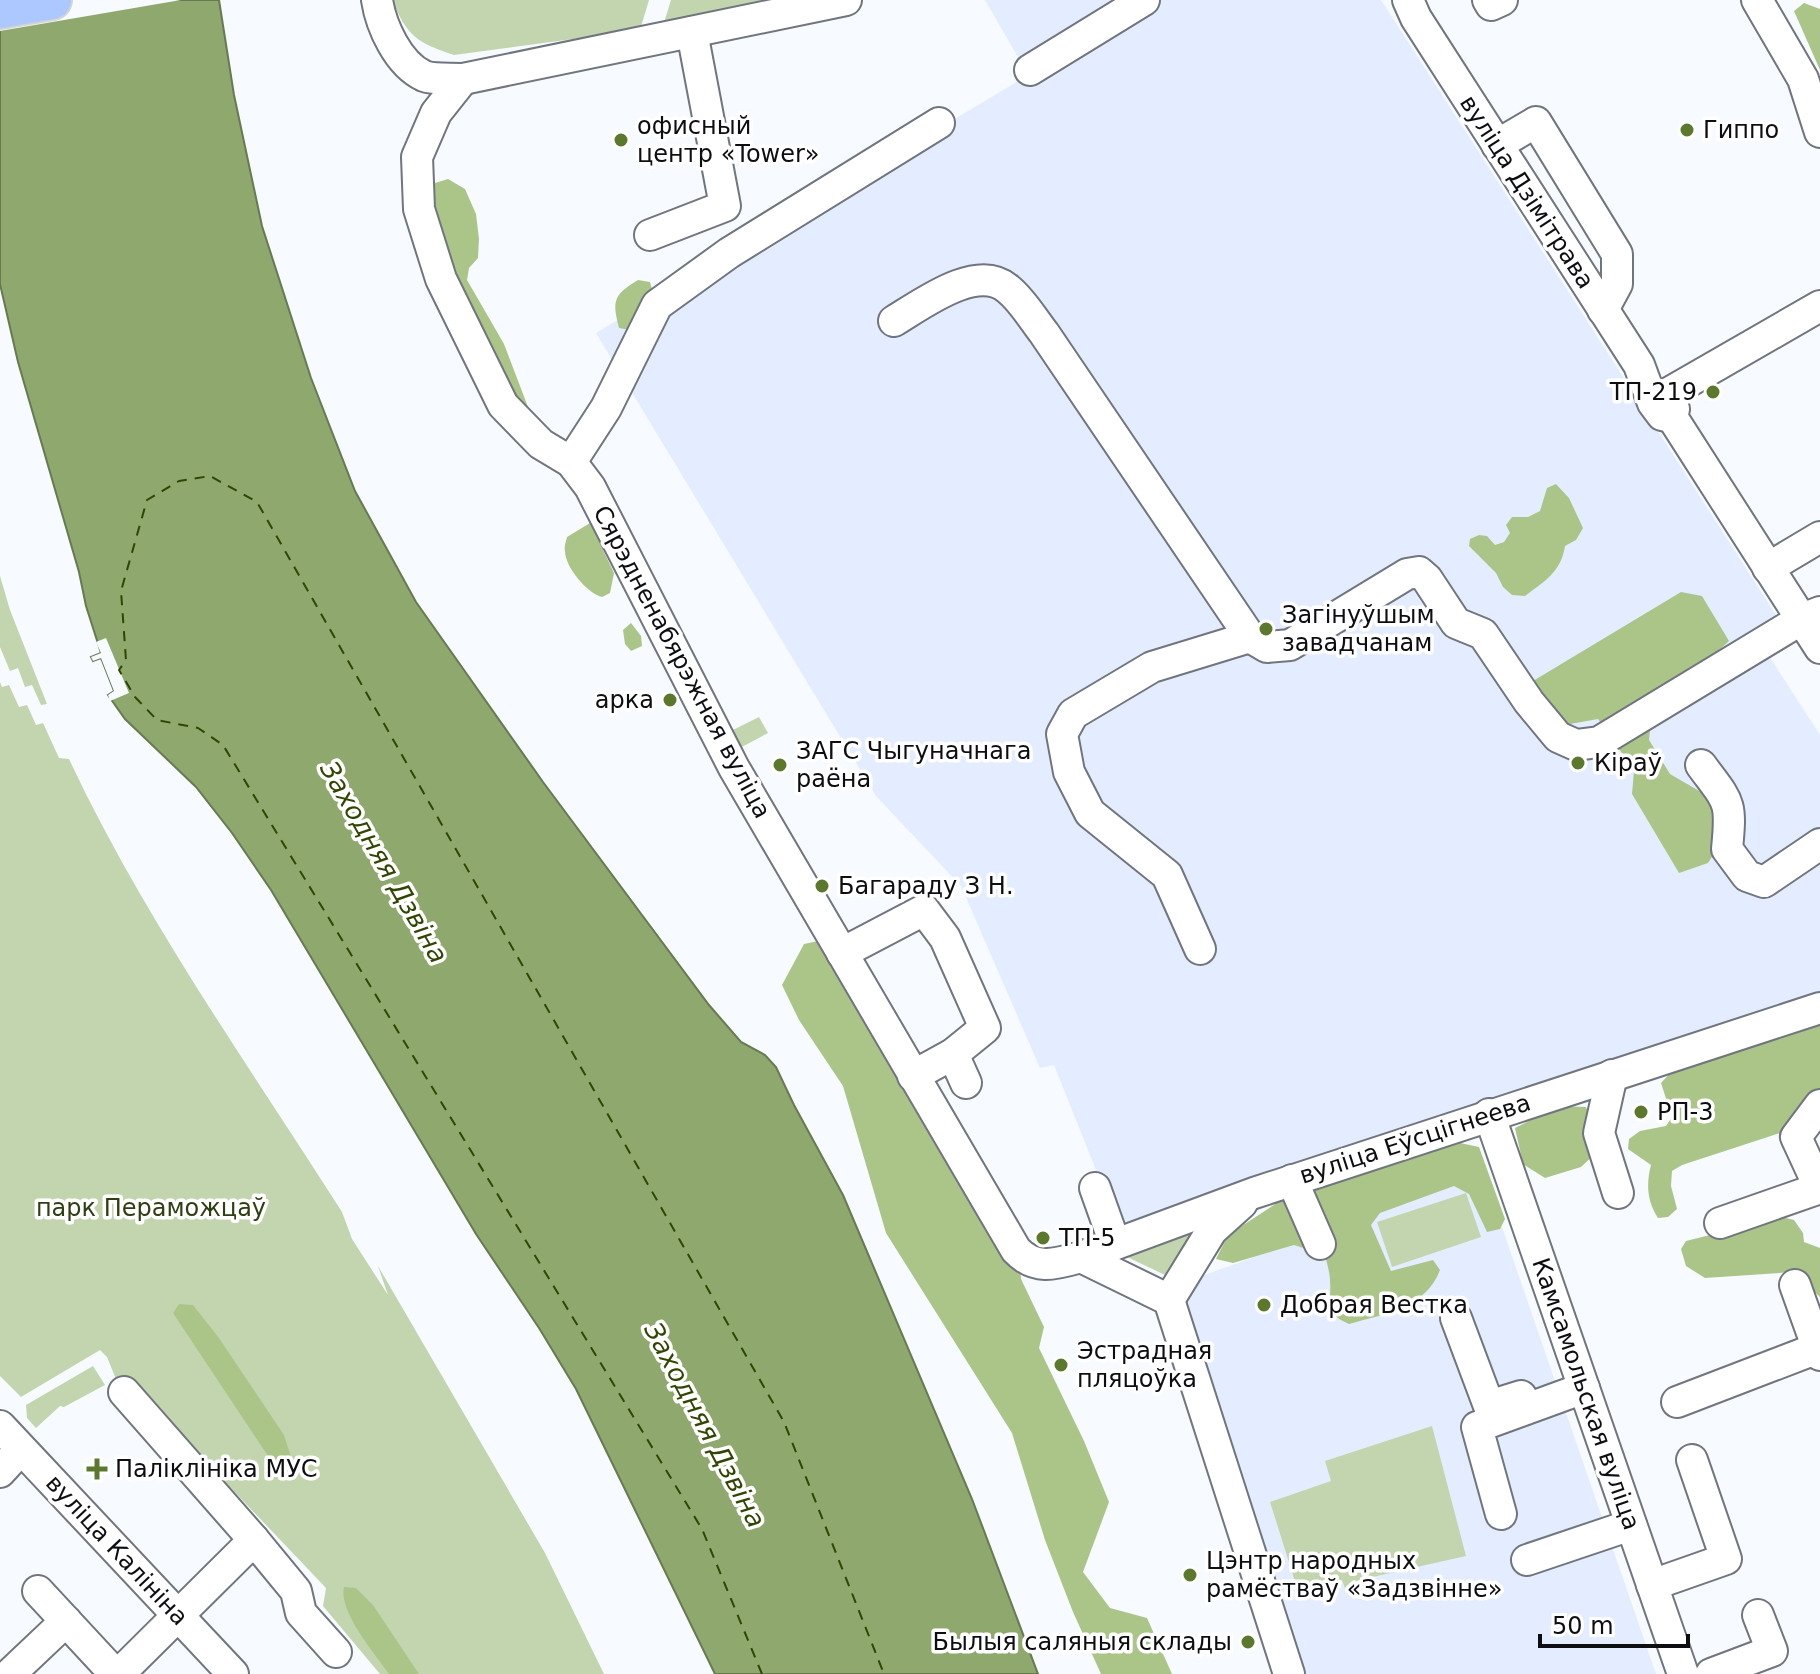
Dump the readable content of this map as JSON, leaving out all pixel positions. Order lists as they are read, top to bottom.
{
  "streets": {
    "street": [
      "вуліца Дзімітрава",
      "Сярэдненабярэжная вуліца",
      "вуліца Еўсцігнеева",
      "Камсамольская вуліца",
      "вуліца Калініна"
    ]
  },
  "crossings": [
    ["Сярэдненабярэжная вуліца", "вуліца Еўсцігнеева"],
    ["вуліца Еўсцігнеева", "Камсамольская вуліца"]
  ],
  "water": ["Заходняя Дзвіна"],
  "parks": ["парк Пераможцаў"],
  "places": {
    "other": [
      "Гиппо",
      "офисный центр «Tower»",
      "ТП-219",
      "Загінуўшым завадчанам",
      "арка",
      "Кіраў",
      "ЗАГС Чыгуначнага раёна",
      "Багараду З Н.",
      "РП-3",
      "ТП-5",
      "Добрая Вестка",
      "Эстрадная пляцоўка",
      "Цэнтр народных рамёстваў «Задзвінне»",
      "Былыя саляныя склады"
    ],
    "health": ["Паліклініка МУС"]
  },
  "scale_bar": "50 m"
}
